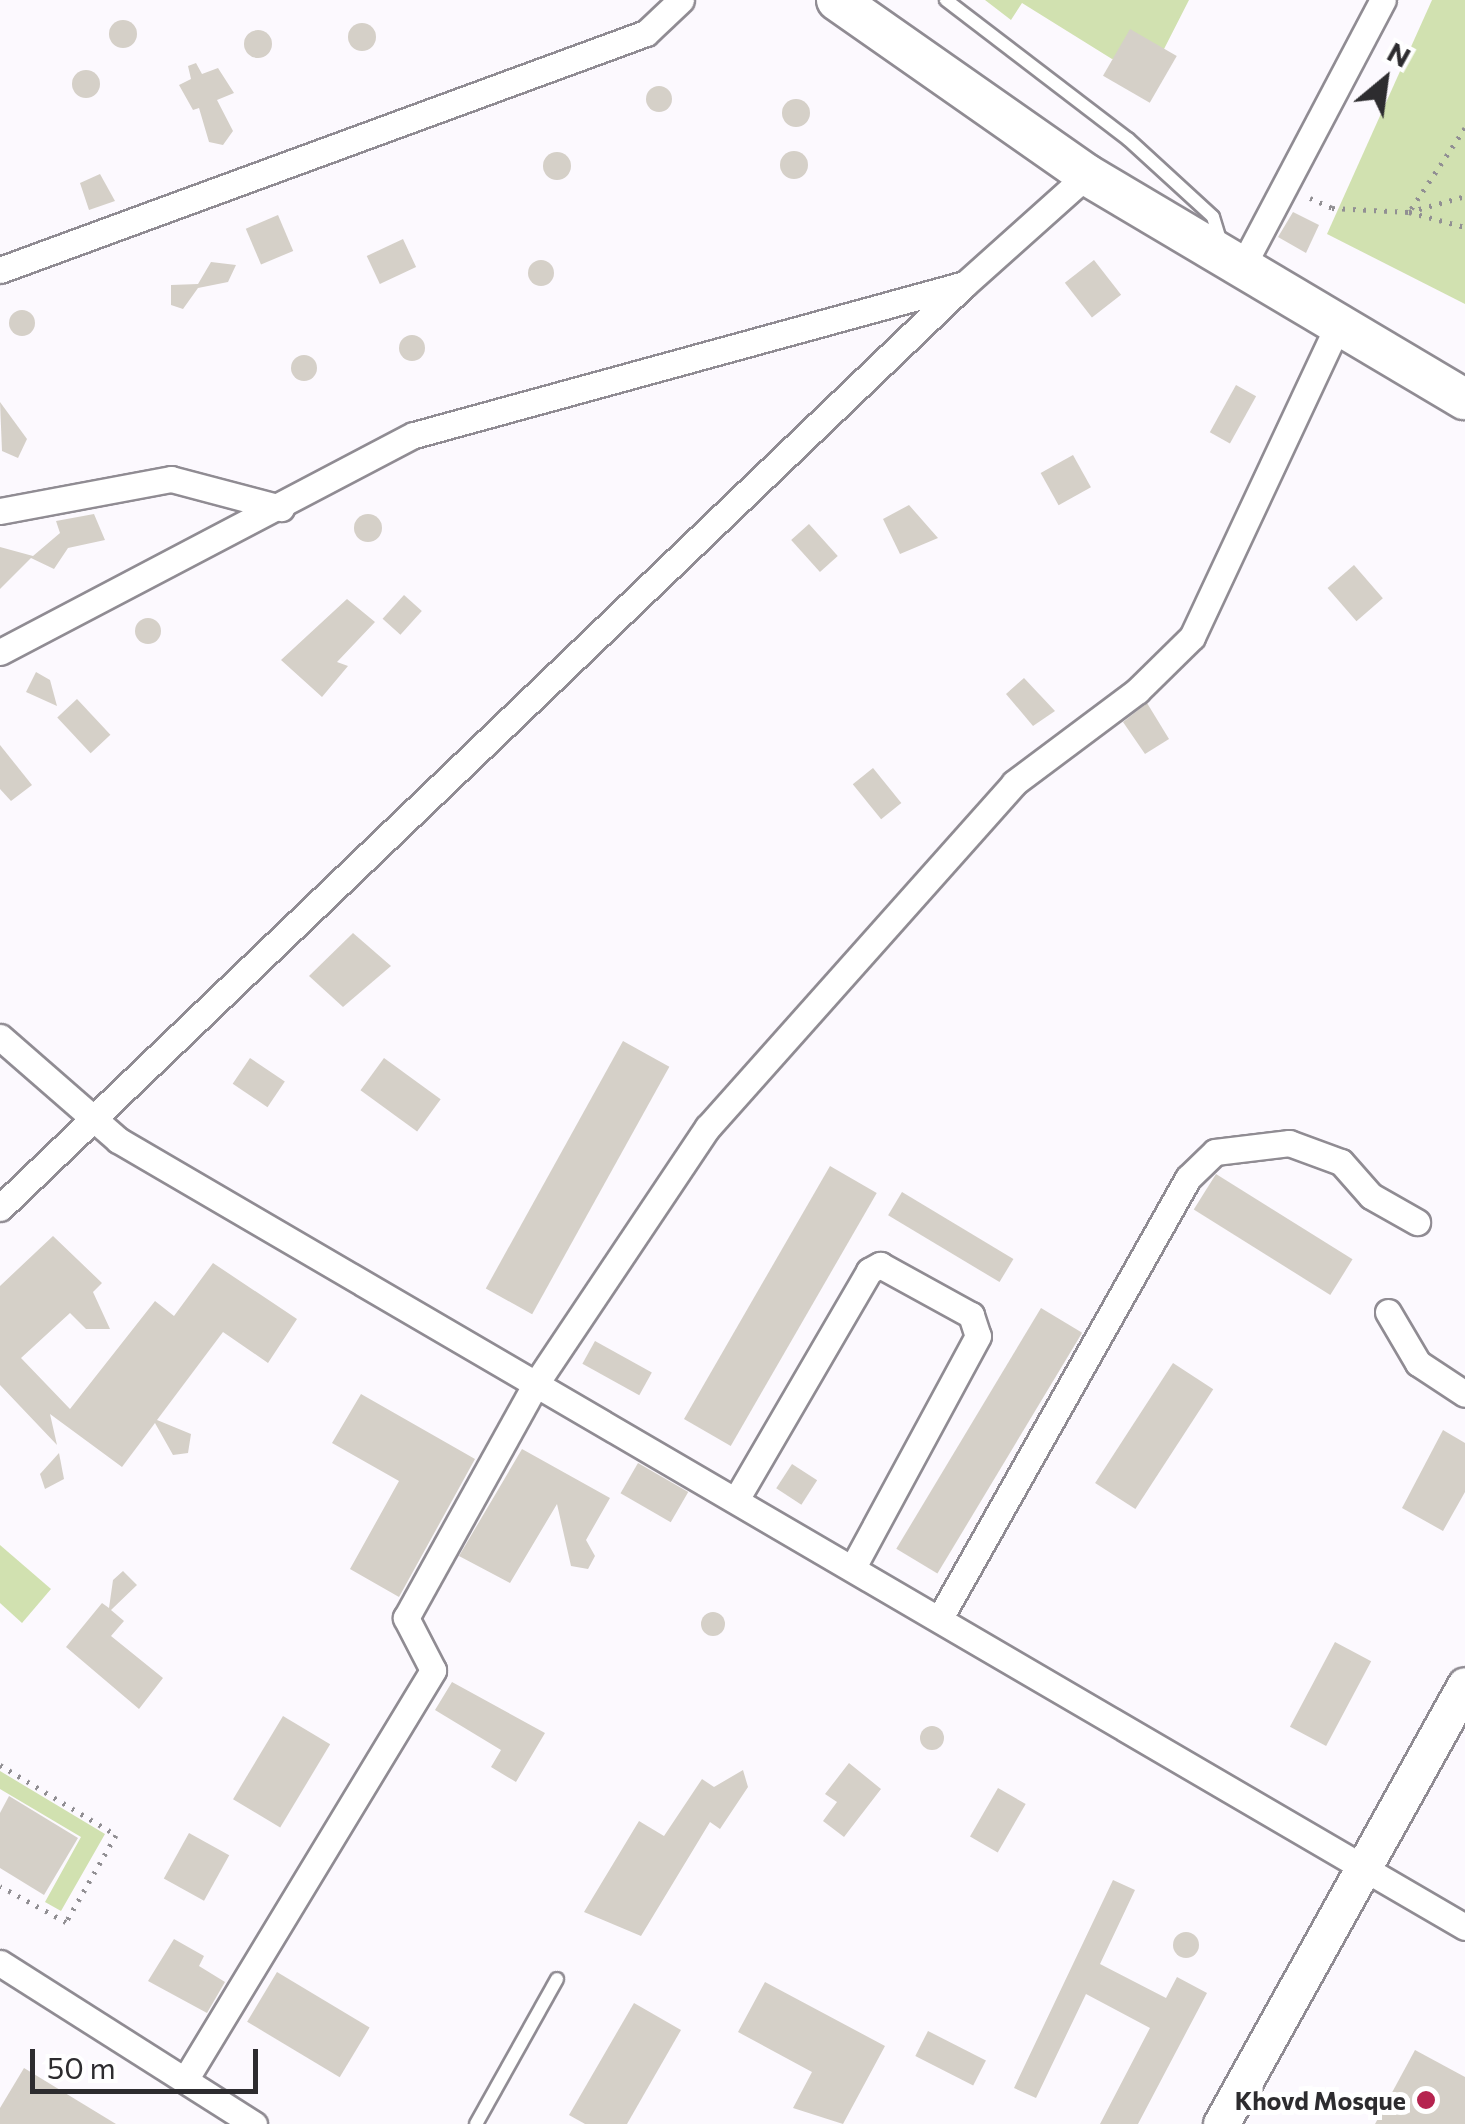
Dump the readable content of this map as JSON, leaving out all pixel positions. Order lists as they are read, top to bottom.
{
  "places": ["Khovd Mosque"],
  "scale_bar": "50 m",
  "north": "top right"
}
